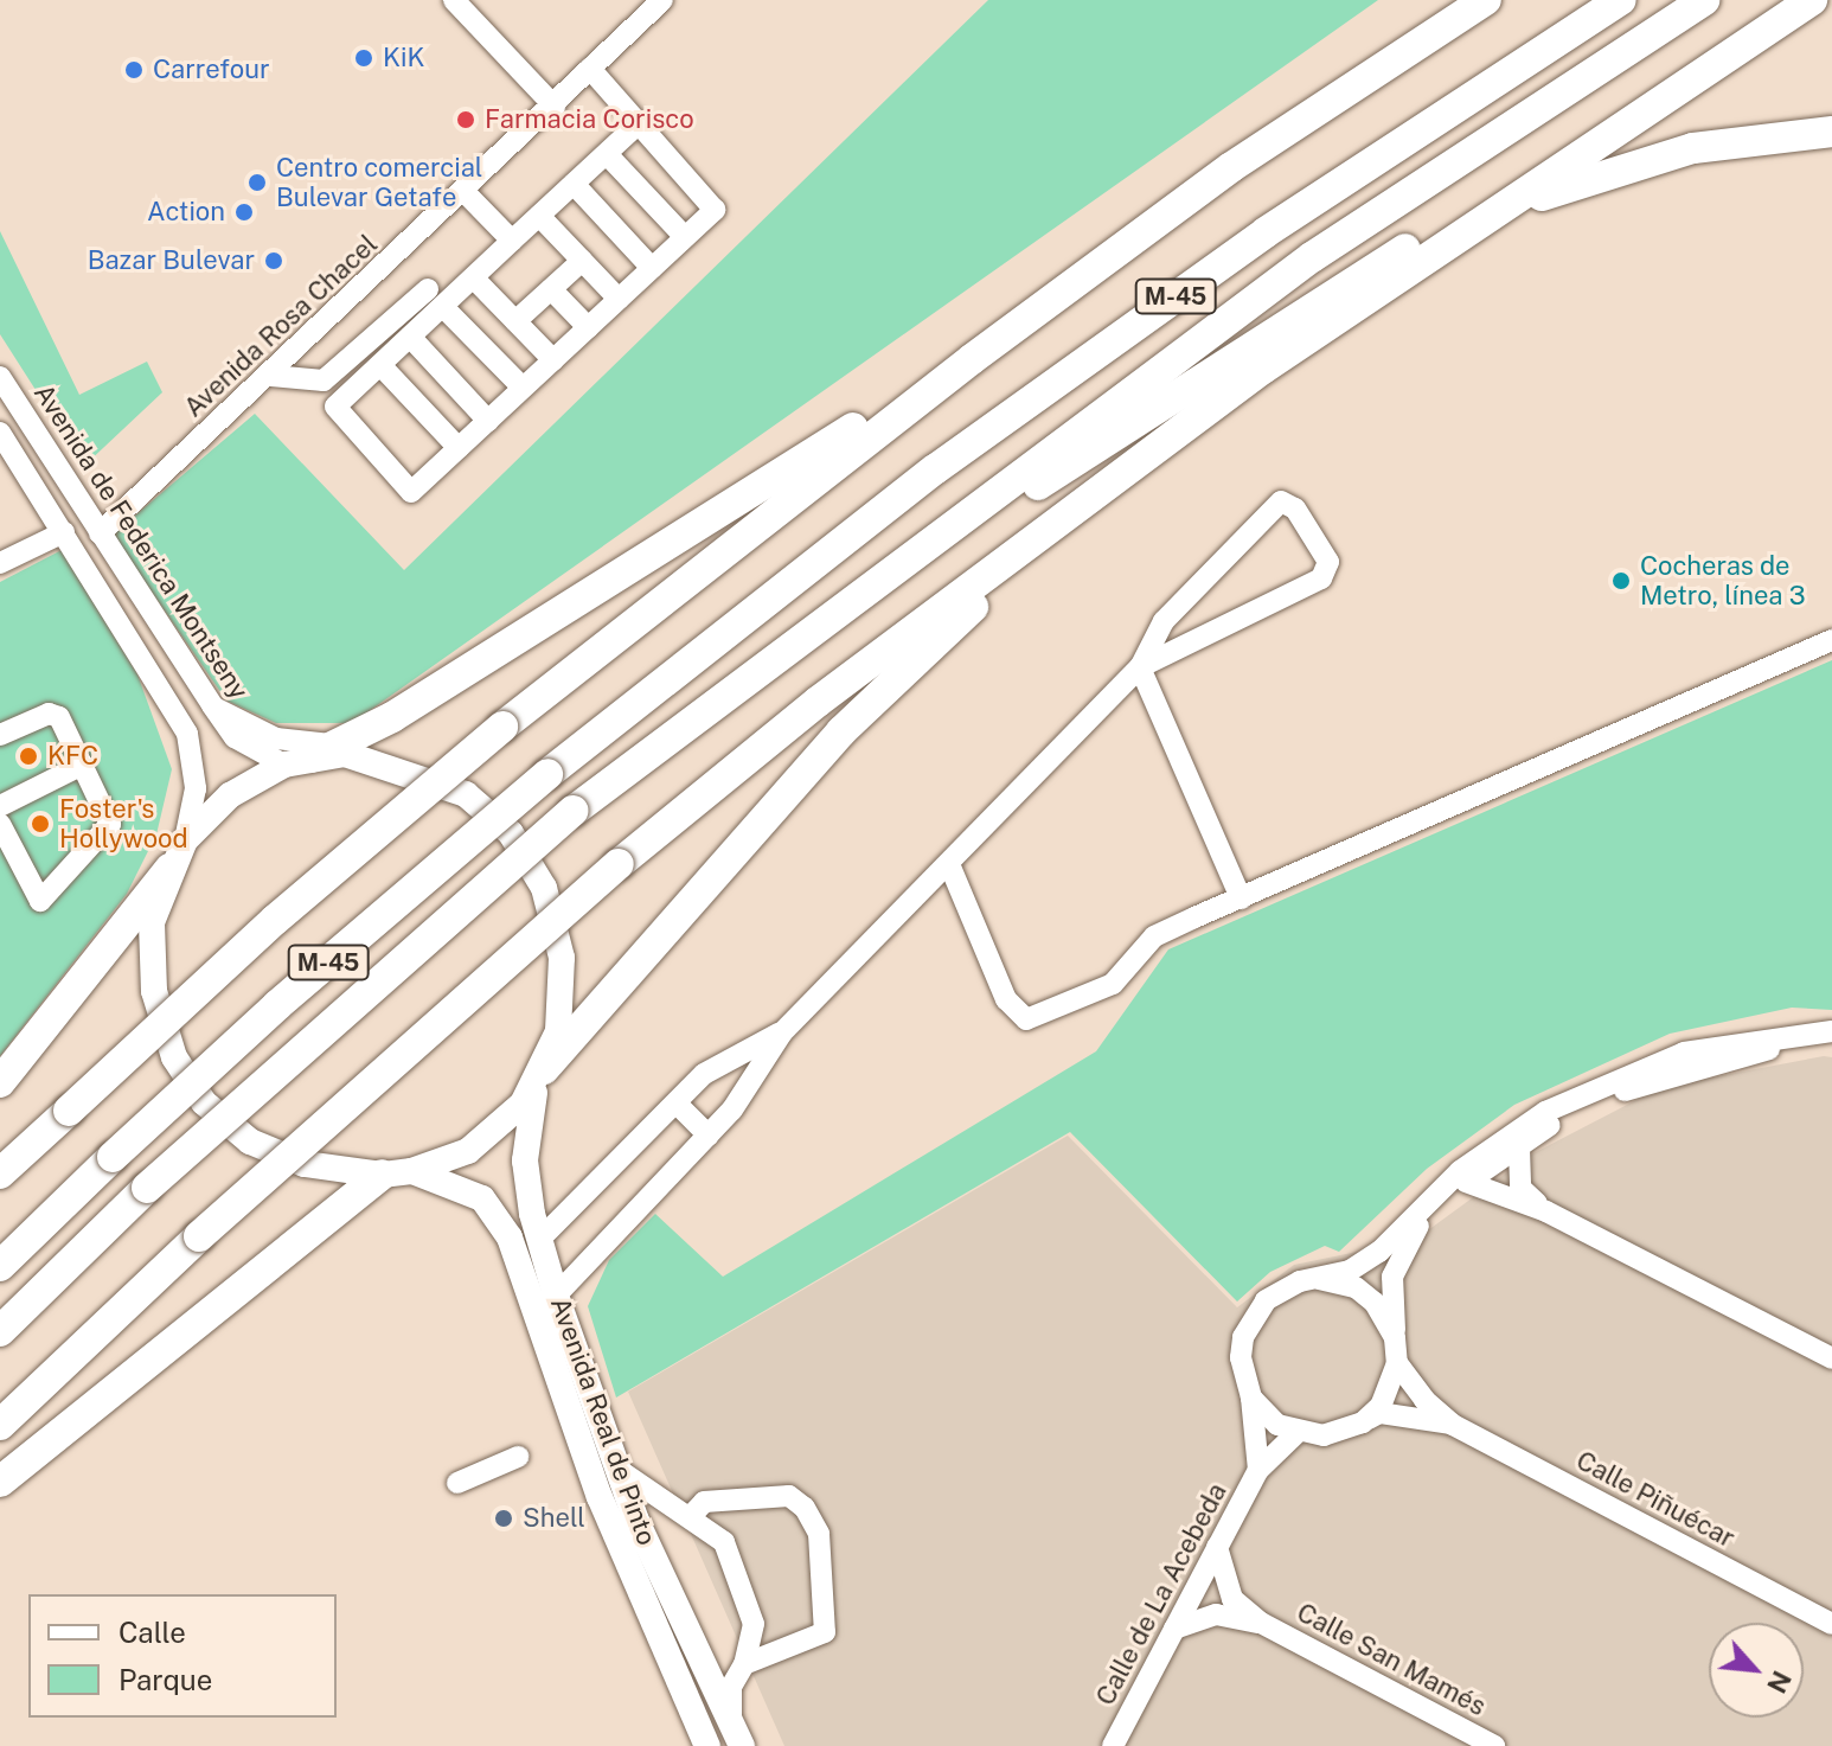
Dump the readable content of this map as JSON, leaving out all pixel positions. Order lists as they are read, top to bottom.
{
  "streets": {
    "highway": ["M-45"],
    "main road": ["Avenida Real de Pinto"],
    "street": [
      "Avenida Rosa Chacel",
      "Avenida de Federica Montseny",
      "Calle Piñuécar",
      "Calle de La Acebeda",
      "Calle San Mamés"
    ]
  },
  "crossings": [
    ["Avenida Rosa Chacel", "Avenida de Federica Montseny"],
    ["Avenida de Federica Montseny", "Avenida Real de Pinto"],
    ["Calle Piñuécar", "Calle de La Acebeda"],
    ["Calle de La Acebeda", "Calle San Mamés"]
  ],
  "places": [
    "KiK",
    "Carrefour",
    "Farmacia Corisco",
    "Centro comercial Bulevar Getafe",
    "Action",
    "Bazar Bulevar",
    "Cocheras de Metro, línea 3",
    "KFC",
    "Foster's Hollywood",
    "Shell"
  ],
  "legend": ["Calle", "Parque"],
  "north": "bottom right"
}
